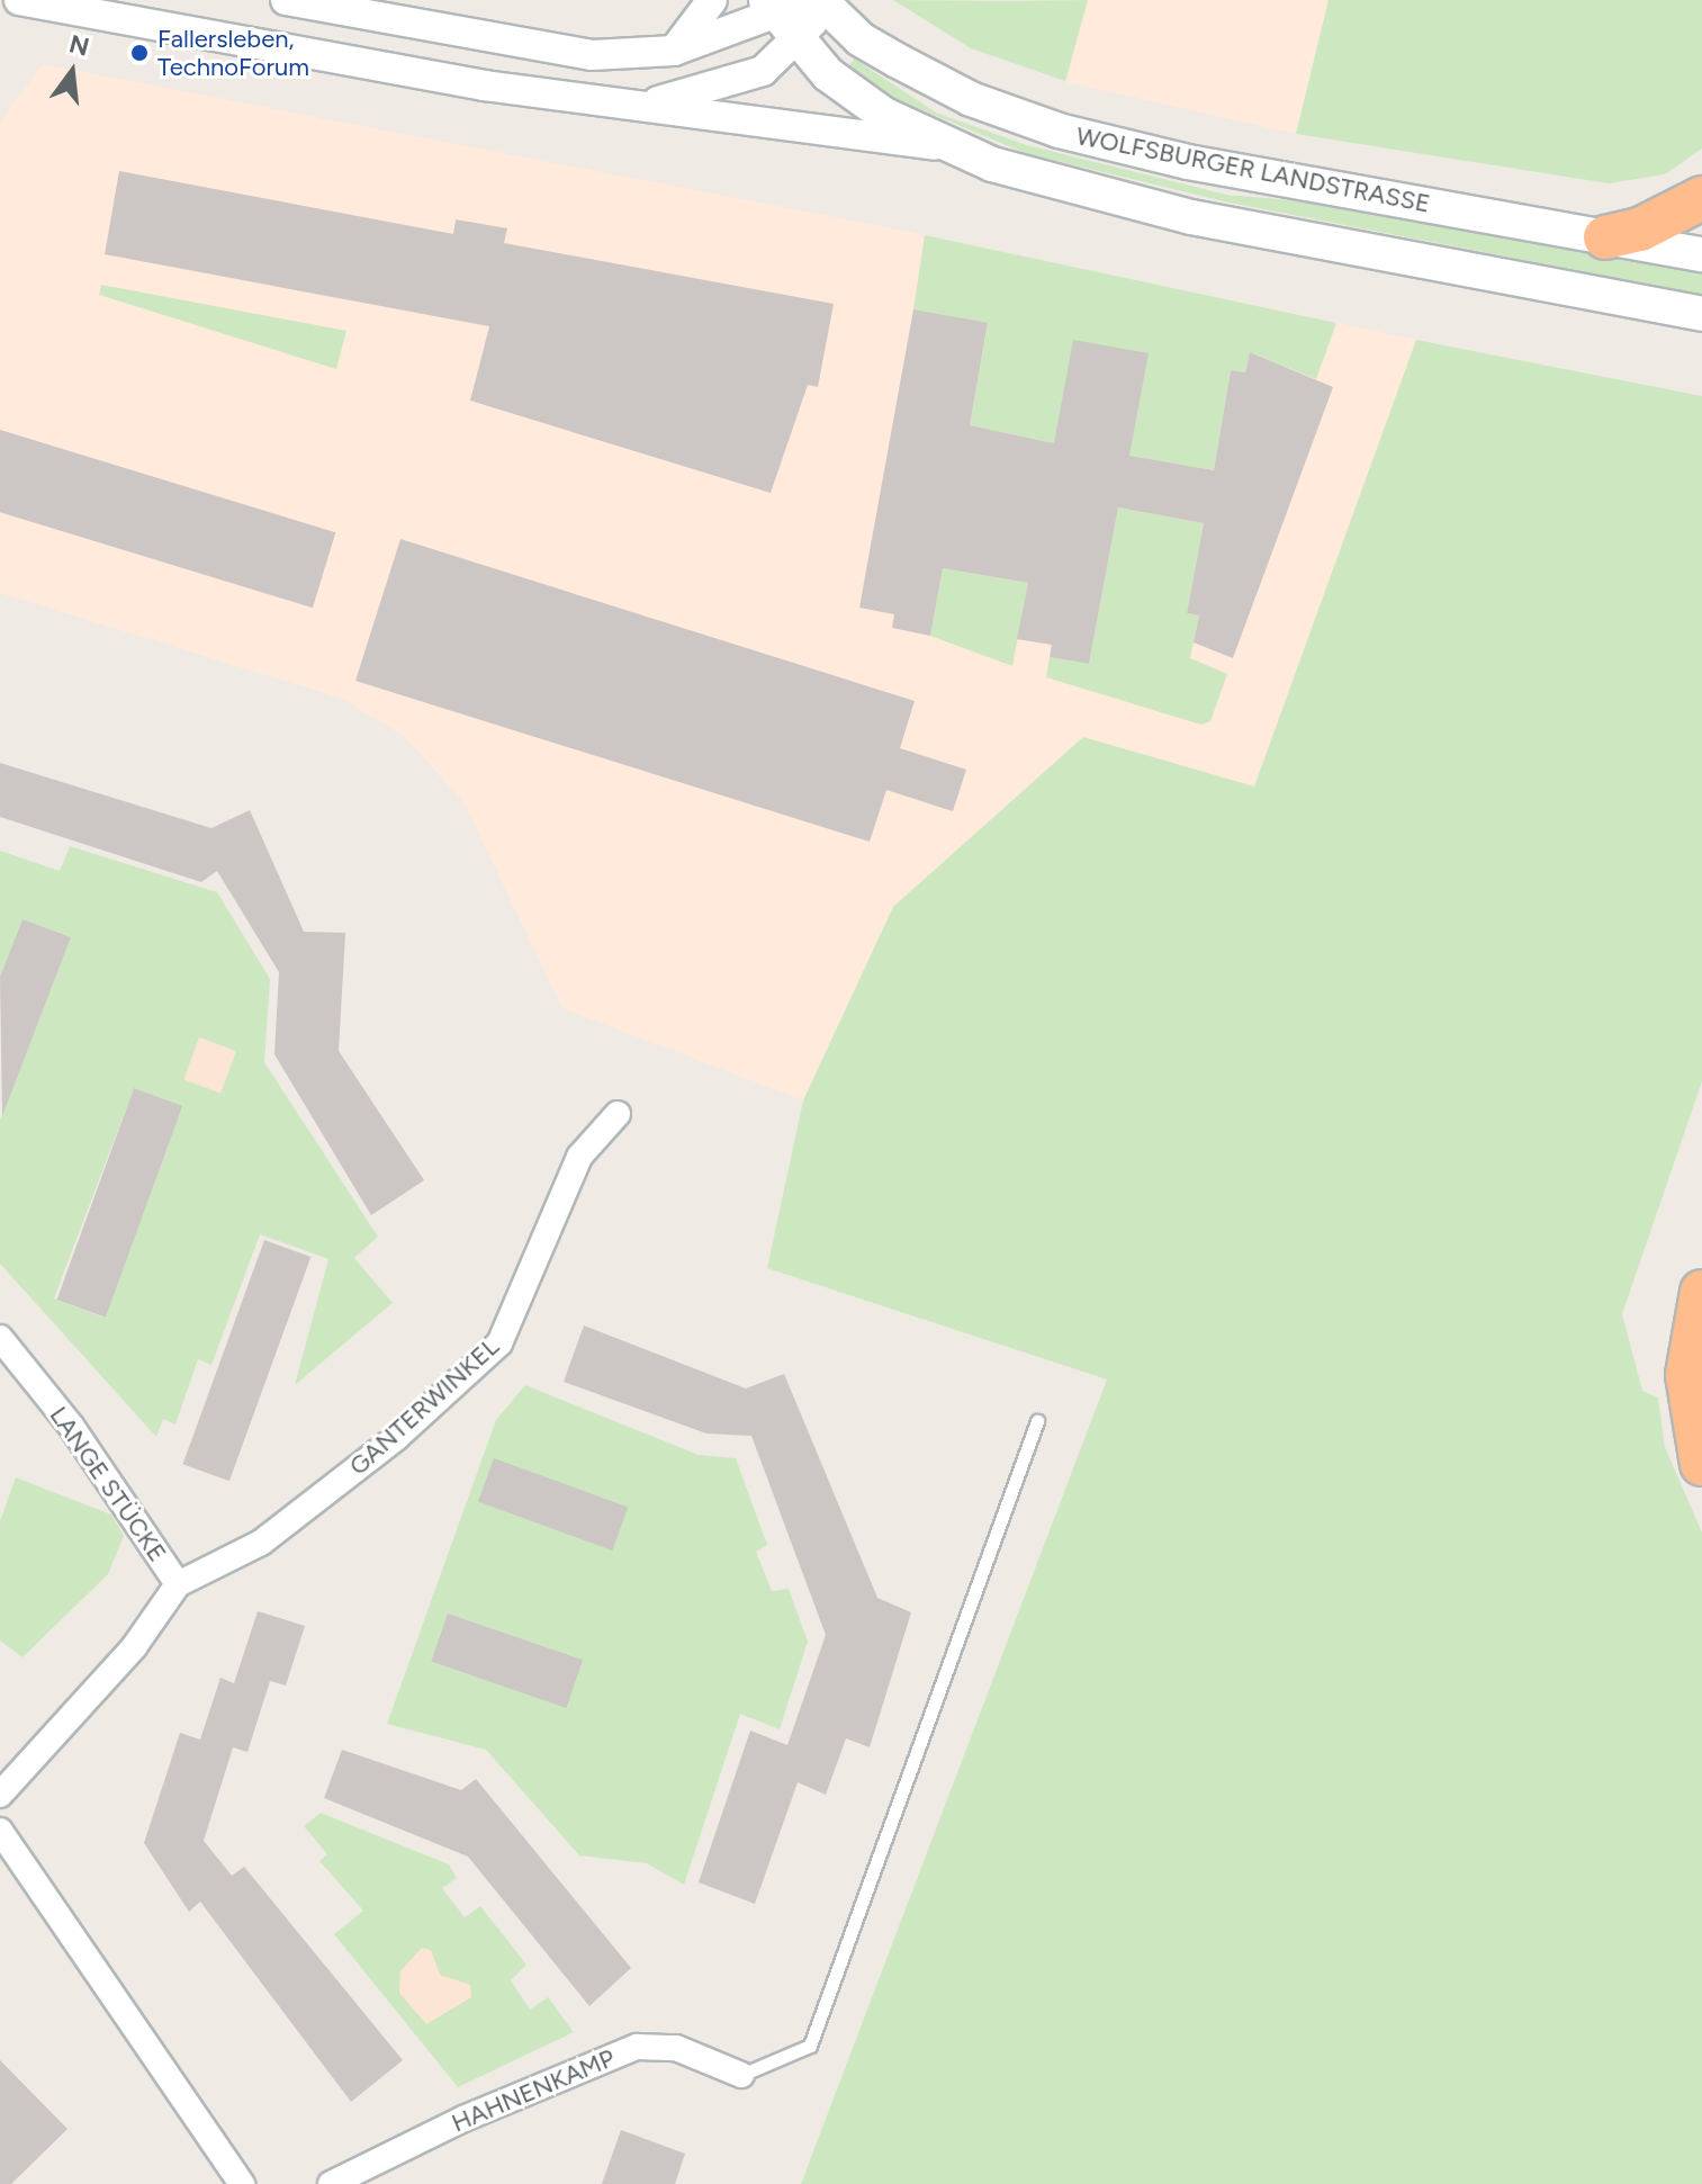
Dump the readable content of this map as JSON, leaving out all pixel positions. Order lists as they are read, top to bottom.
{
  "streets": {
    "main road": ["WOLFSBURGER LANDSTRASSE"],
    "street": ["GANTERWINKEL", "LANGE STÜCKE", "HAHNENKAMP"]
  },
  "crossings": [
    ["GANTERWINKEL", "LANGE STÜCKE"]
  ],
  "places": ["Fallersleben, TechnoForum"],
  "north": "top"
}
